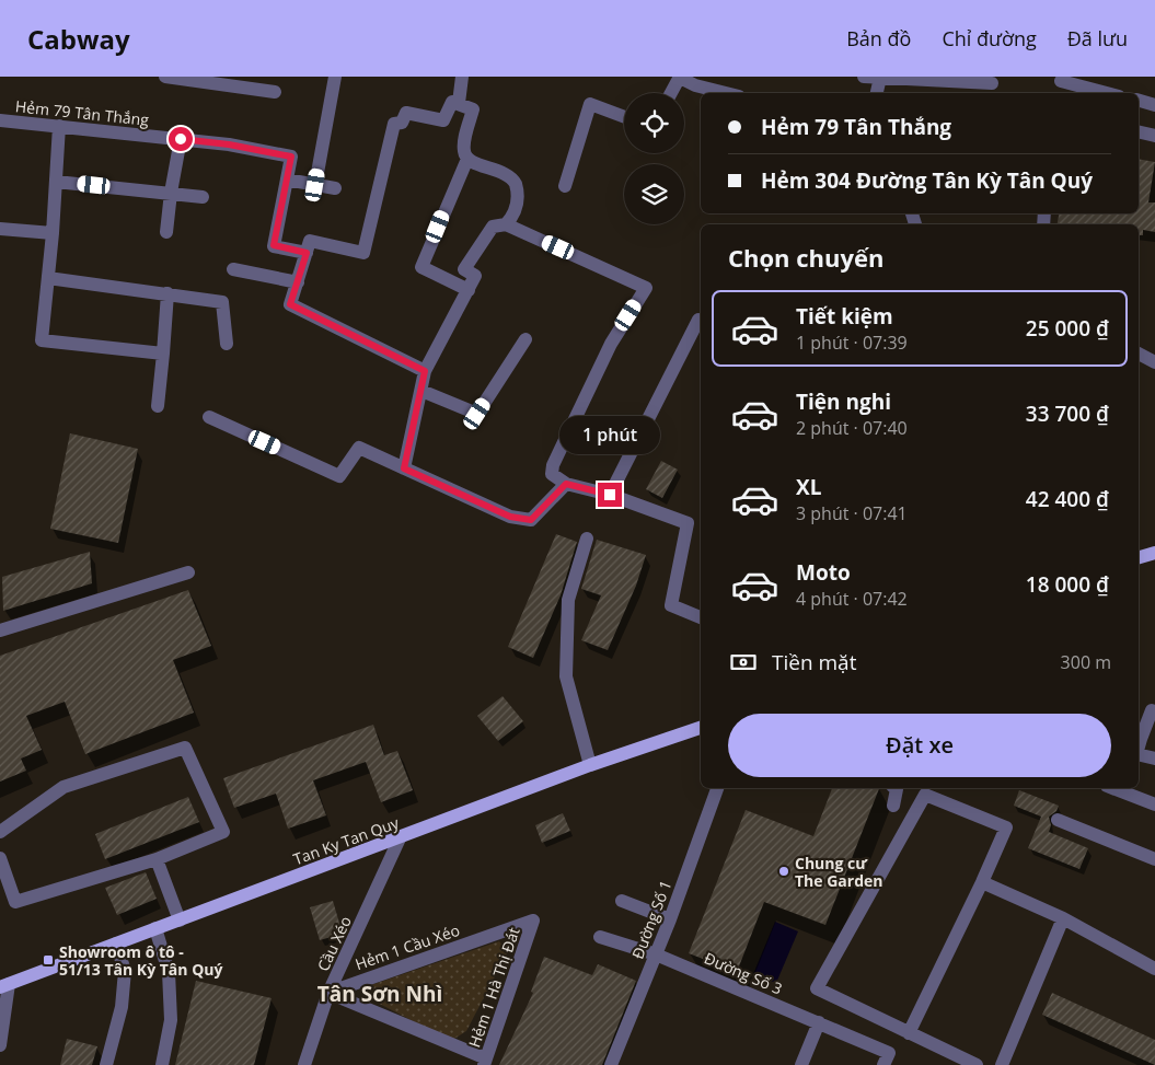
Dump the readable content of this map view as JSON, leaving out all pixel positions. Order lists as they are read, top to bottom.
{
  "streets": {
    "main road": ["Tan Ky Tan Quy"],
    "street": [
      "Hẻm 79 Tân Thắng",
      "Đường Số 1",
      "Cầu Xéo",
      "Hẻm 1 Cầu Xéo",
      "Đường Số 3",
      "Hẻm 1 Hà Thị Đát"
    ]
  },
  "crossings": [
    ["Tan Ky Tan Quy", "Cầu Xéo"],
    ["Đường Số 1", "Đường Số 3"],
    ["Cầu Xéo", "Hẻm 1 Cầu Xéo"],
    ["Hẻm 1 Cầu Xéo", "Hẻm 1 Hà Thị Đát"]
  ],
  "districts": ["Tân Sơn Nhì"],
  "places": {
    "other": ["Chung cư The Garden"],
    "transit": ["Showroom ô tô - 51/13 Tân Kỳ Tân Quý"]
  },
  "page": {
    "header": "Cabway",
    "nav": ["Bản đồ", "Chỉ đường", "Đã lưu"],
    "banner": ["Hẻm 79 Tân Thắng", "Hẻm 304 Đường Tân Kỳ Tân Quý"],
    "heading": "Chọn chuyến",
    "list": [
      {
        "name": "Tiết kiệm",
        "note": "1 phút · 07:39",
        "value": "25 000 ₫"
      },
      {
        "name": "Tiện nghi",
        "note": "2 phút · 07:40",
        "value": "33 700 ₫"
      },
      {
        "name": "XL",
        "note": "3 phút · 07:41",
        "value": "42 400 ₫"
      },
      {
        "name": "Moto",
        "note": "4 phút · 07:42",
        "value": "18 000 ₫"
      }
    ],
    "bubble": "1 phút",
    "pay": ["Tiền mặt", "300 m"],
    "buttons": "Đặt xe"
  }
}
